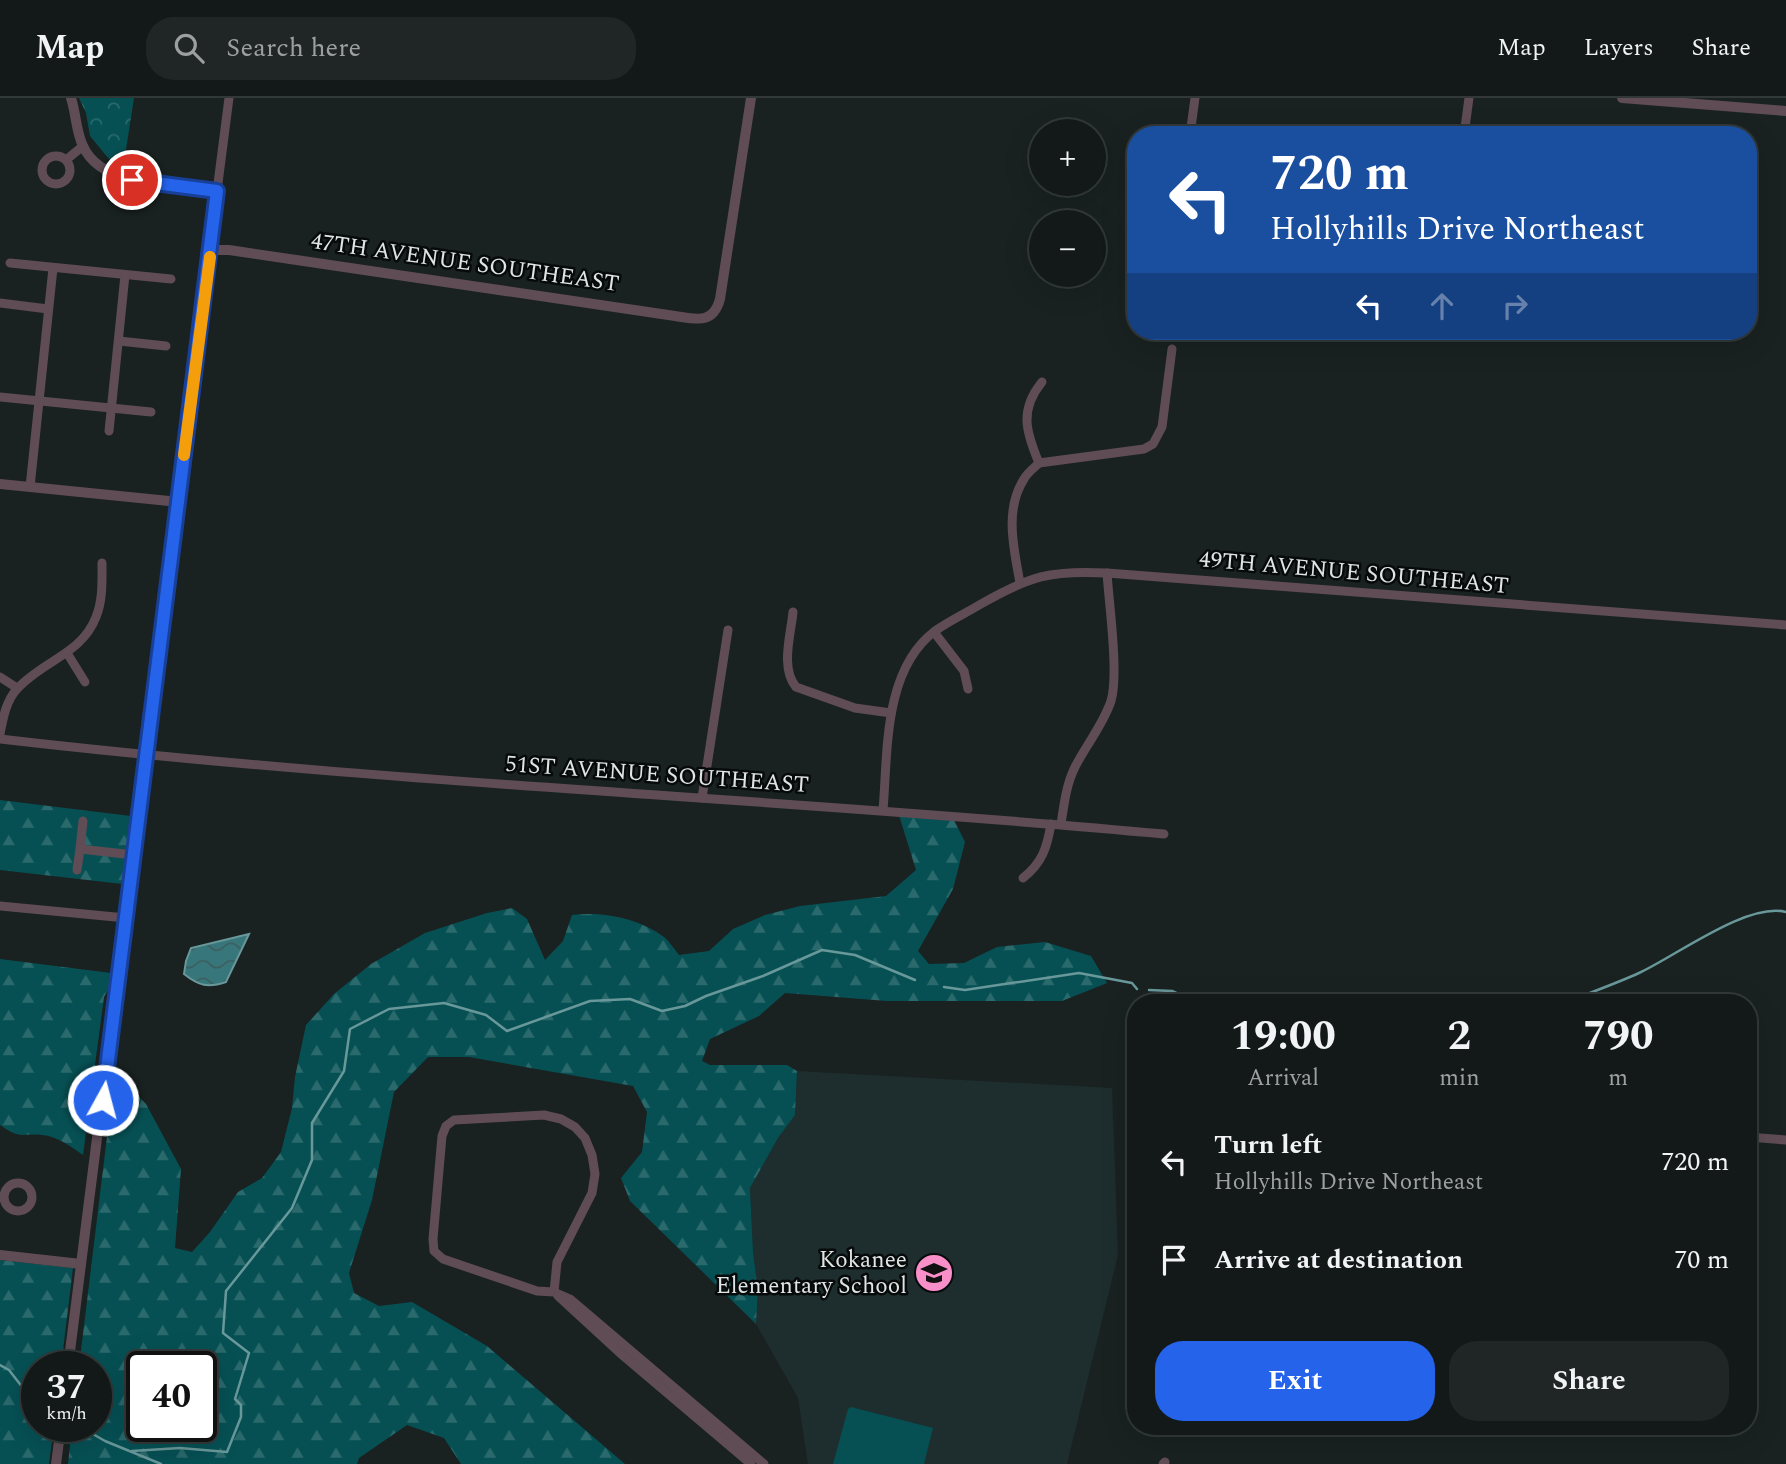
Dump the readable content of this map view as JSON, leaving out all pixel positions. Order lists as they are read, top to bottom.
{
  "streets": {
    "street": ["47TH AVENUE SOUTHEAST", "49TH AVENUE SOUTHEAST", "51ST AVENUE SOUTHEAST"]
  },
  "places": {
    "school or university": ["Kokanee Elementary School"]
  },
  "page": {
    "header": "Map",
    "search": "Search here",
    "nav": ["Map", "Layers", "Share"],
    "map_buttons": ["+", "−"],
    "turn": ["720 m", "Hollyhills Drive Northeast"],
    "eta": [
      "19:00",
      "Arrival",
      "2",
      "min",
      "790",
      "m"
    ],
    "list": [
      {
        "name": "Turn left",
        "note": "Hollyhills Drive Northeast",
        "value": "720 m"
      },
      {
        "name": "Arrive at destination",
        "value": "70 m"
      }
    ],
    "buttons": ["Exit", "Share"],
    "speed": "37 km/h",
    "limit": "40"
  }
}
